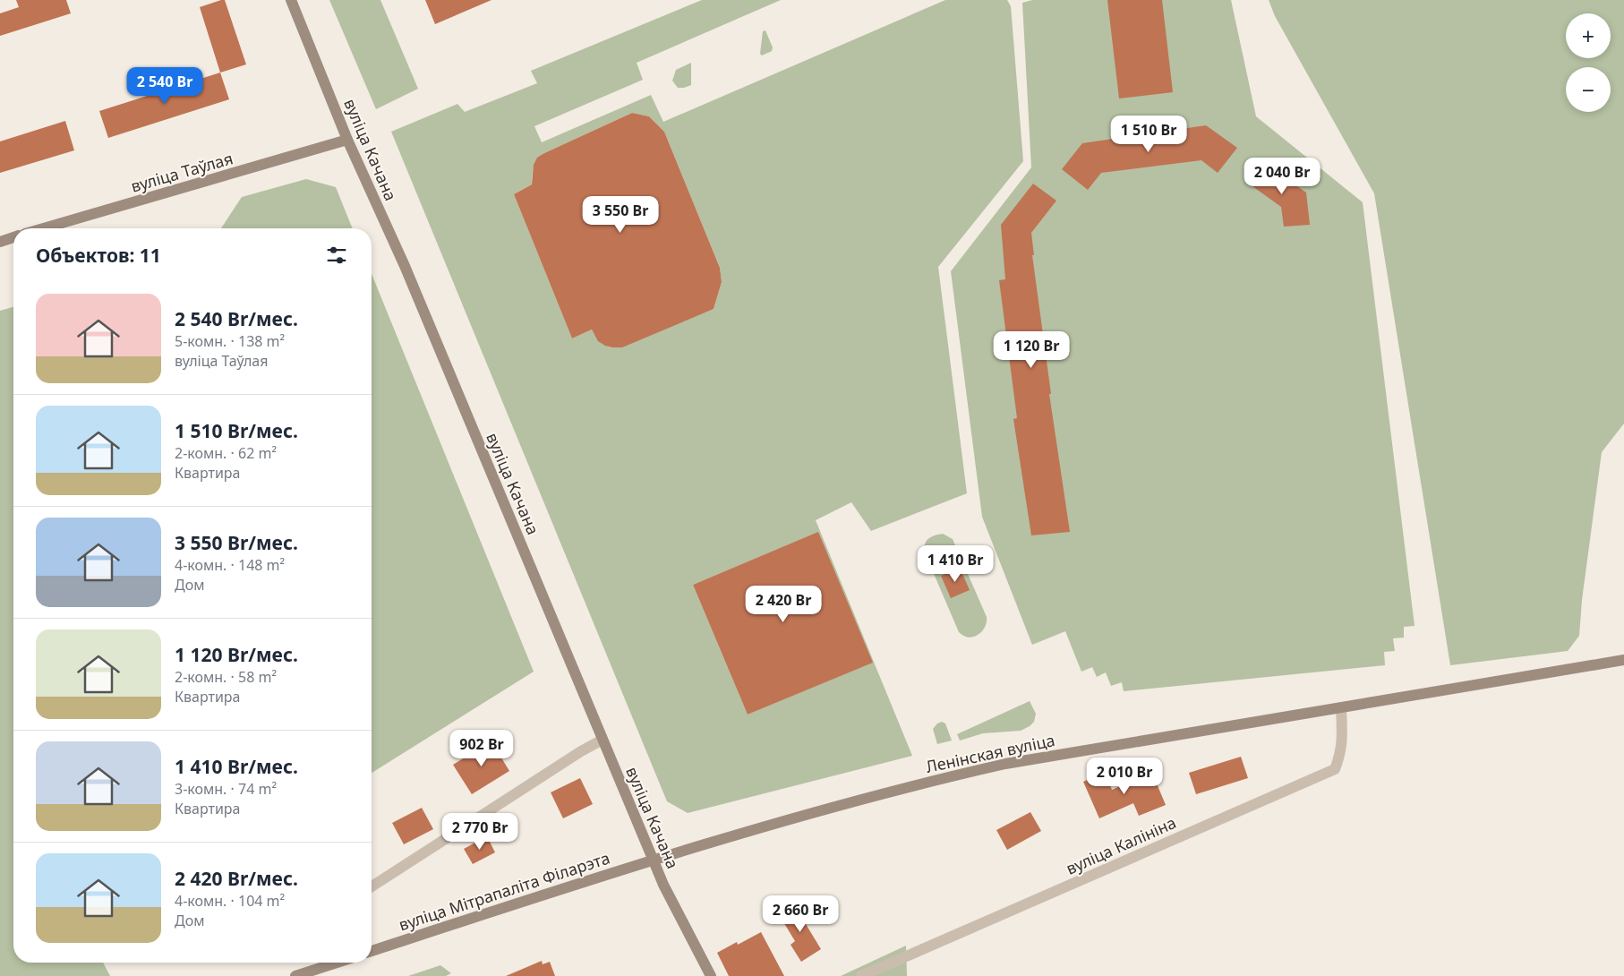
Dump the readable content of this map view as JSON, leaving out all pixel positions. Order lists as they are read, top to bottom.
{
  "streets": {
    "main road": [
      "вуліца Качана",
      "вуліца Таўлая",
      "Ленінская вуліца",
      "вуліца Мітрапаліта Філарэта"
    ],
    "street": ["вуліца Калініна"]
  },
  "crossings": [
    ["вуліца Качана", "вуліца Таўлая"],
    ["вуліца Качана", "Ленінская вуліца"],
    ["вуліца Качана", "вуліца Мітрапаліта Філарэта"],
    ["Ленінская вуліца", "вуліца Калініна"],
    ["Ленінская вуліца", "вуліца Мітрапаліта Філарэта"]
  ],
  "page": {
    "map_buttons": ["+", "−"],
    "price": [
      "2 540 Br",
      "1 510 Br",
      "2 040 Br",
      "3 550 Br",
      "1 120 Br",
      "1 410 Br",
      "2 420 Br",
      "902 Br",
      "2 010 Br",
      "2 770 Br",
      "2 660 Br"
    ],
    "heading": "Объектов: 11",
    "list": [
      {
        "name": "2 540 Br/мес.",
        "note": "5-комн. · 138 m² · вуліца Таўлая"
      },
      {
        "name": "1 510 Br/мес.",
        "note": "2-комн. · 62 m² · Квартира"
      },
      {
        "name": "3 550 Br/мес.",
        "note": "4-комн. · 148 m² · Дом"
      },
      {
        "name": "1 120 Br/мес.",
        "note": "2-комн. · 58 m² · Квартира"
      },
      {
        "name": "1 410 Br/мес.",
        "note": "3-комн. · 74 m² · Квартира"
      },
      {
        "name": "2 420 Br/мес.",
        "note": "4-комн. · 104 m² · Дом"
      }
    ]
  }
}
